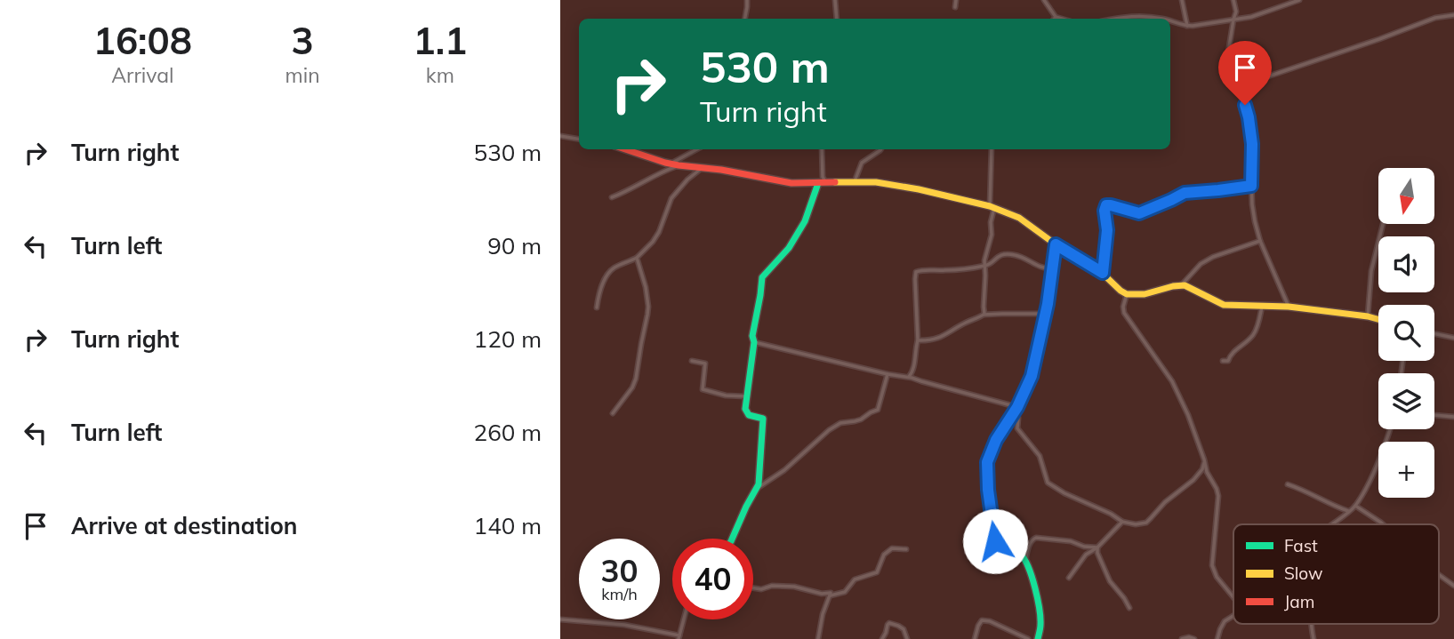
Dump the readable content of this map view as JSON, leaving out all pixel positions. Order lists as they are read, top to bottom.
{
  "legend": ["Fast", "Slow", "Jam"],
  "north": "bottom",
  "page": {
    "eta": [
      "16:08",
      "Arrival",
      "3",
      "min",
      "1.1",
      "km"
    ],
    "turn": ["530 m", "Turn right"],
    "list": [
      {
        "name": "Turn right",
        "value": "530 m"
      },
      {
        "name": "Turn left",
        "value": "90 m"
      },
      {
        "name": "Turn right",
        "value": "120 m"
      },
      {
        "name": "Turn left",
        "value": "260 m"
      },
      {
        "name": "Arrive at destination",
        "value": "140 m"
      }
    ],
    "map_buttons": "+",
    "speed": "30 km/h",
    "limit": "40"
  }
}
